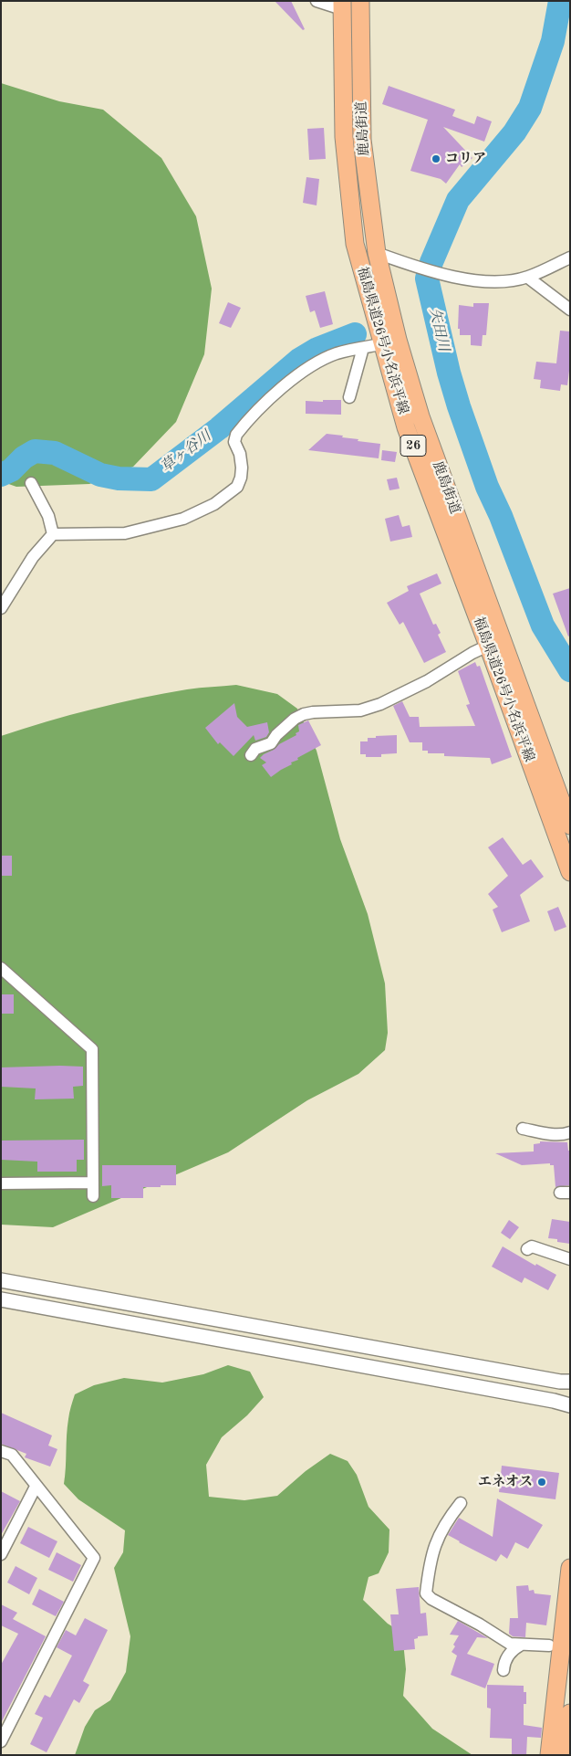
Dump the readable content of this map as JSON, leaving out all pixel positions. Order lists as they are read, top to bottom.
{
  "streets": {
    "main road": ["鹿島街道", "福島県道26号小名浜平線", "26"]
  },
  "water": ["矢田川", "草ヶ谷川"],
  "places": ["コリア", "エネオス"]
}
